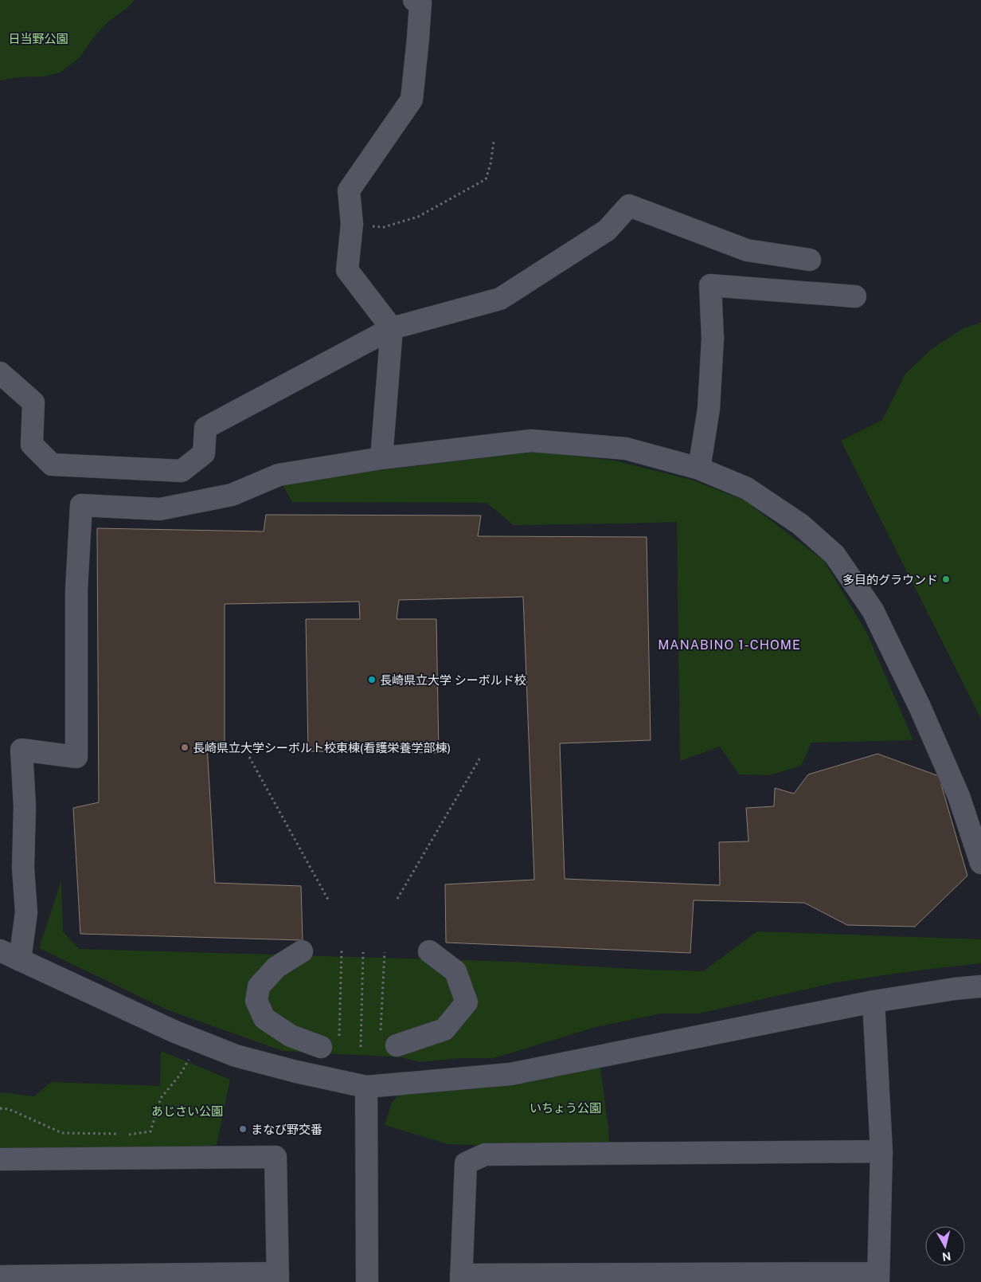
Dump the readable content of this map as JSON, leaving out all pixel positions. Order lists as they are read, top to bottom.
{
  "districts": ["MANABINO 1-CHOME"],
  "parks": ["日当野公園", "いちょう公園", "あじさい公園"],
  "places": [
    "多目的グラウンド",
    "長崎県立大学 シーボルド校",
    "長崎県立大学シーボルト校東棟(看護栄養学部棟)",
    "まなび野交番"
  ],
  "north": "bottom"
}
